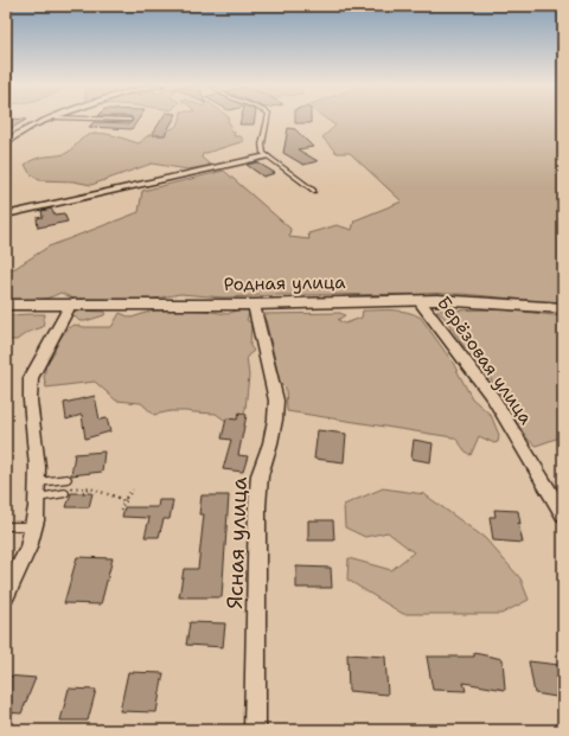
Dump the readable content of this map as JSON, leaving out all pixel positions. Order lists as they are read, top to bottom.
{
  "streets": {
    "street": ["Родная улица", "Берёзовая улица", "Ясная улица"]
  },
  "crossings": [
    ["Родная улица", "Берёзовая улица"],
    ["Родная улица", "Ясная улица"]
  ]
}
